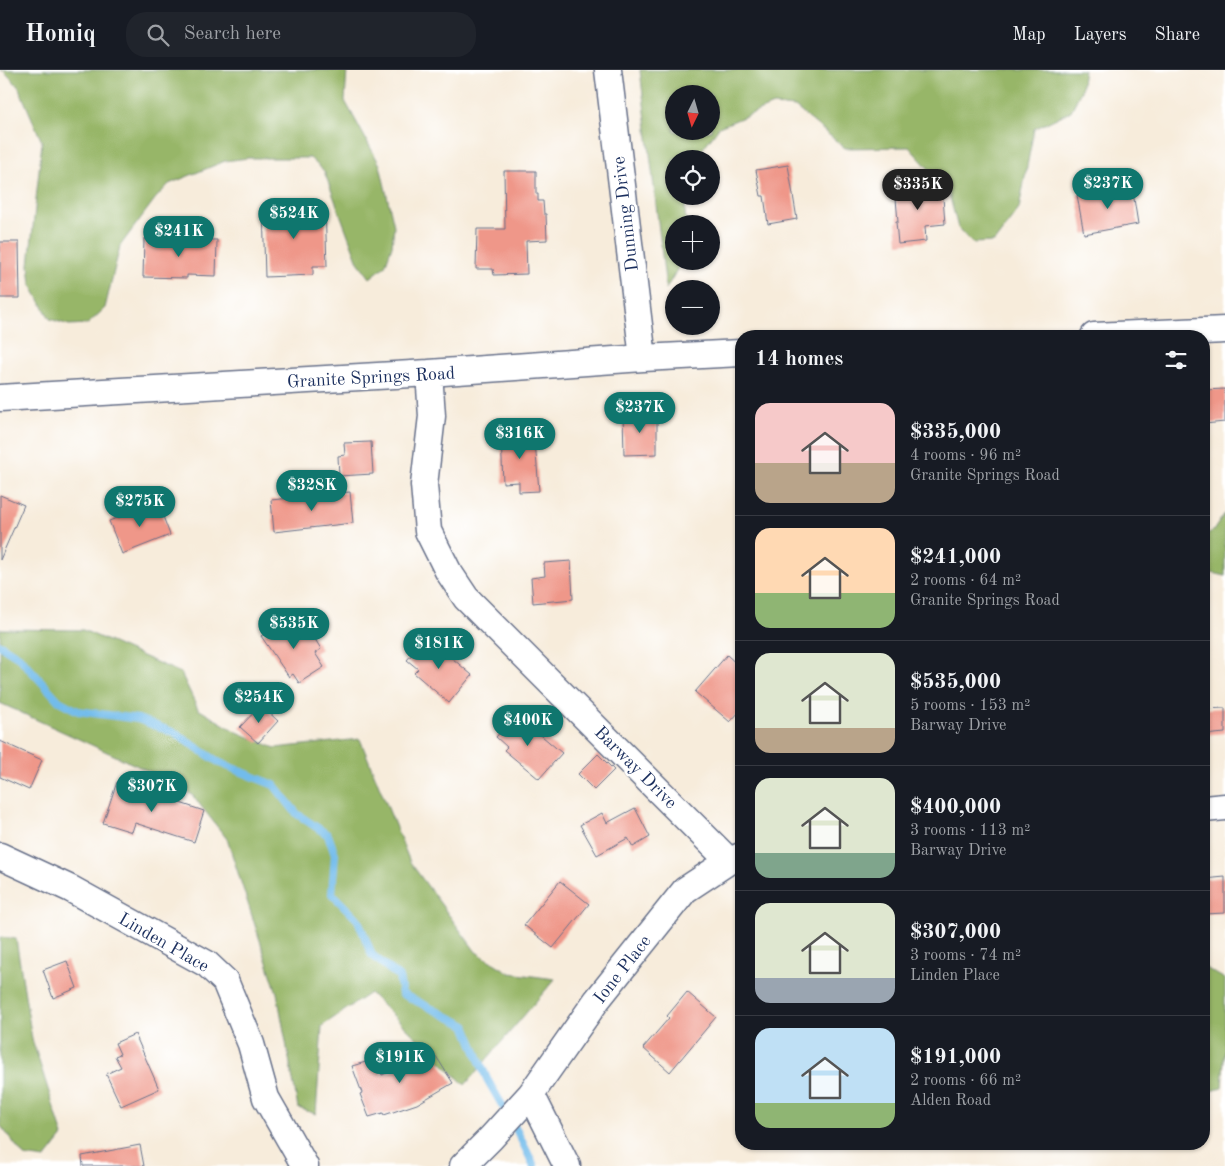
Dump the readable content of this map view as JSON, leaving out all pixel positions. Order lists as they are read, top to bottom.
{
  "streets": {
    "street": [
      "Dunning Drive",
      "Granite Springs Road",
      "Barway Drive",
      "Linden Place",
      "Ione Place"
    ]
  },
  "crossings": [
    ["Dunning Drive", "Granite Springs Road"],
    ["Granite Springs Road", "Barway Drive"],
    ["Barway Drive", "Ione Place"]
  ],
  "north": "bottom",
  "page": {
    "header": "Homiq",
    "search": "Search here",
    "nav": ["Map", "Layers", "Share"],
    "map_buttons": ["+", "−"],
    "price": [
      "$237K",
      "$335K",
      "$524K",
      "$241K",
      "$237K",
      "$316K",
      "$328K",
      "$275K",
      "$535K",
      "$181K",
      "$254K",
      "$400K",
      "$307K",
      "$191K"
    ],
    "heading": "14 homes",
    "list": [
      {
        "name": "$335,000",
        "note": "4 rooms · 96 m² · Granite Springs Road"
      },
      {
        "name": "$241,000",
        "note": "2 rooms · 64 m² · Granite Springs Road"
      },
      {
        "name": "$535,000",
        "note": "5 rooms · 153 m² · Barway Drive"
      },
      {
        "name": "$400,000",
        "note": "3 rooms · 113 m² · Barway Drive"
      },
      {
        "name": "$307,000",
        "note": "3 rooms · 74 m² · Linden Place"
      },
      {
        "name": "$191,000",
        "note": "2 rooms · 66 m² · Alden Road"
      }
    ]
  }
}
